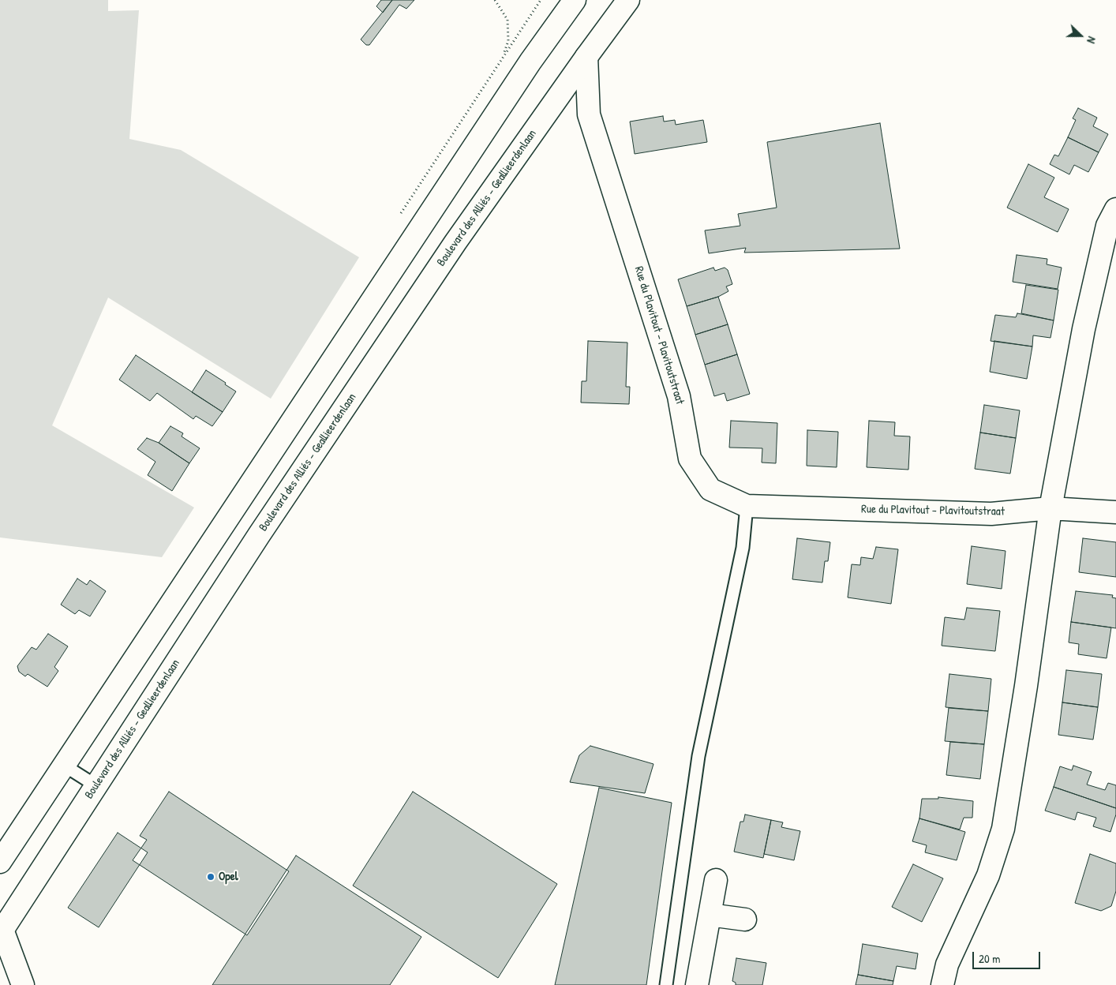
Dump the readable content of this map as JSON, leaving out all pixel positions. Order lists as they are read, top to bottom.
{
  "streets": {
    "main road": ["Boulevard des Alliés - Geallieerdenlaan", "Rue du Plavitout - Plavitoutstraat"]
  },
  "crossings": [
    ["Boulevard des Alliés - Geallieerdenlaan", "Rue du Plavitout - Plavitoutstraat"]
  ],
  "places": ["Opel"],
  "scale_bar": "20 m",
  "north": "right"
}
